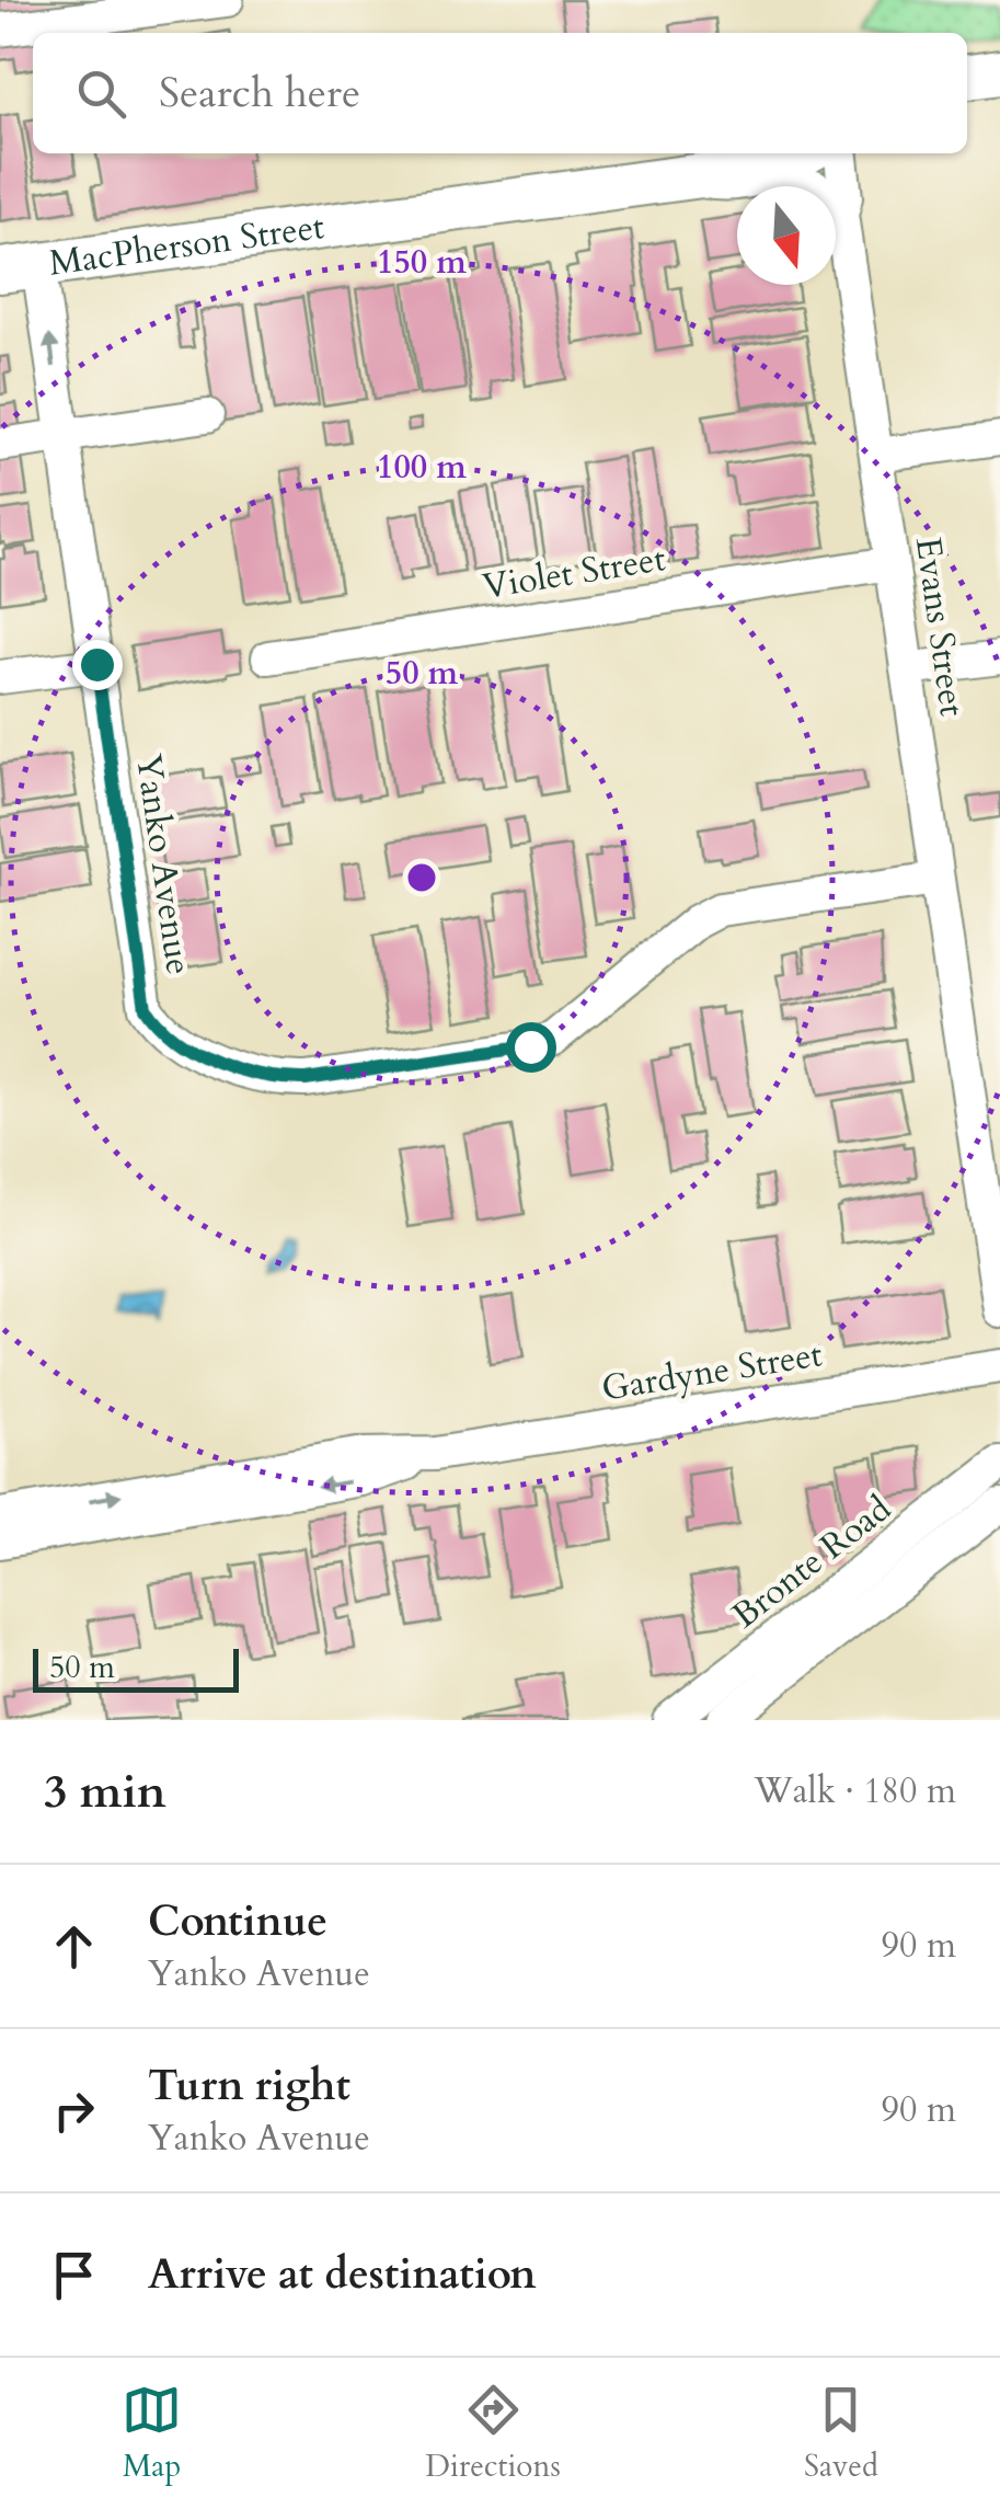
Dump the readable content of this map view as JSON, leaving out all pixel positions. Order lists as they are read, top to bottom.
{
  "streets": {
    "main road": ["MacPherson Street"],
    "street": [
      "Violet Street",
      "Evans Street",
      "Yanko Avenue",
      "Gardyne Street",
      "Bronte Road"
    ]
  },
  "crossings": [
    ["MacPherson Street", "Yanko Avenue"],
    ["Violet Street", "Evans Street"],
    ["Evans Street", "Yanko Avenue"]
  ],
  "scale_bar": "50 m",
  "north": "bottom",
  "page": {
    "search": "Search here",
    "scale": "50 m",
    "heading": ["3 min", "Walk · 180 m"],
    "list": [
      ["Continue", "Yanko Avenue", "90 m"],
      ["Turn right", "Yanko Avenue", "90 m"],
      "Arrive at destination"
    ],
    "nav": ["Map", "Directions", "Saved"]
  },
  "rings": ["150 m", "100 m", "50 m"]
}
